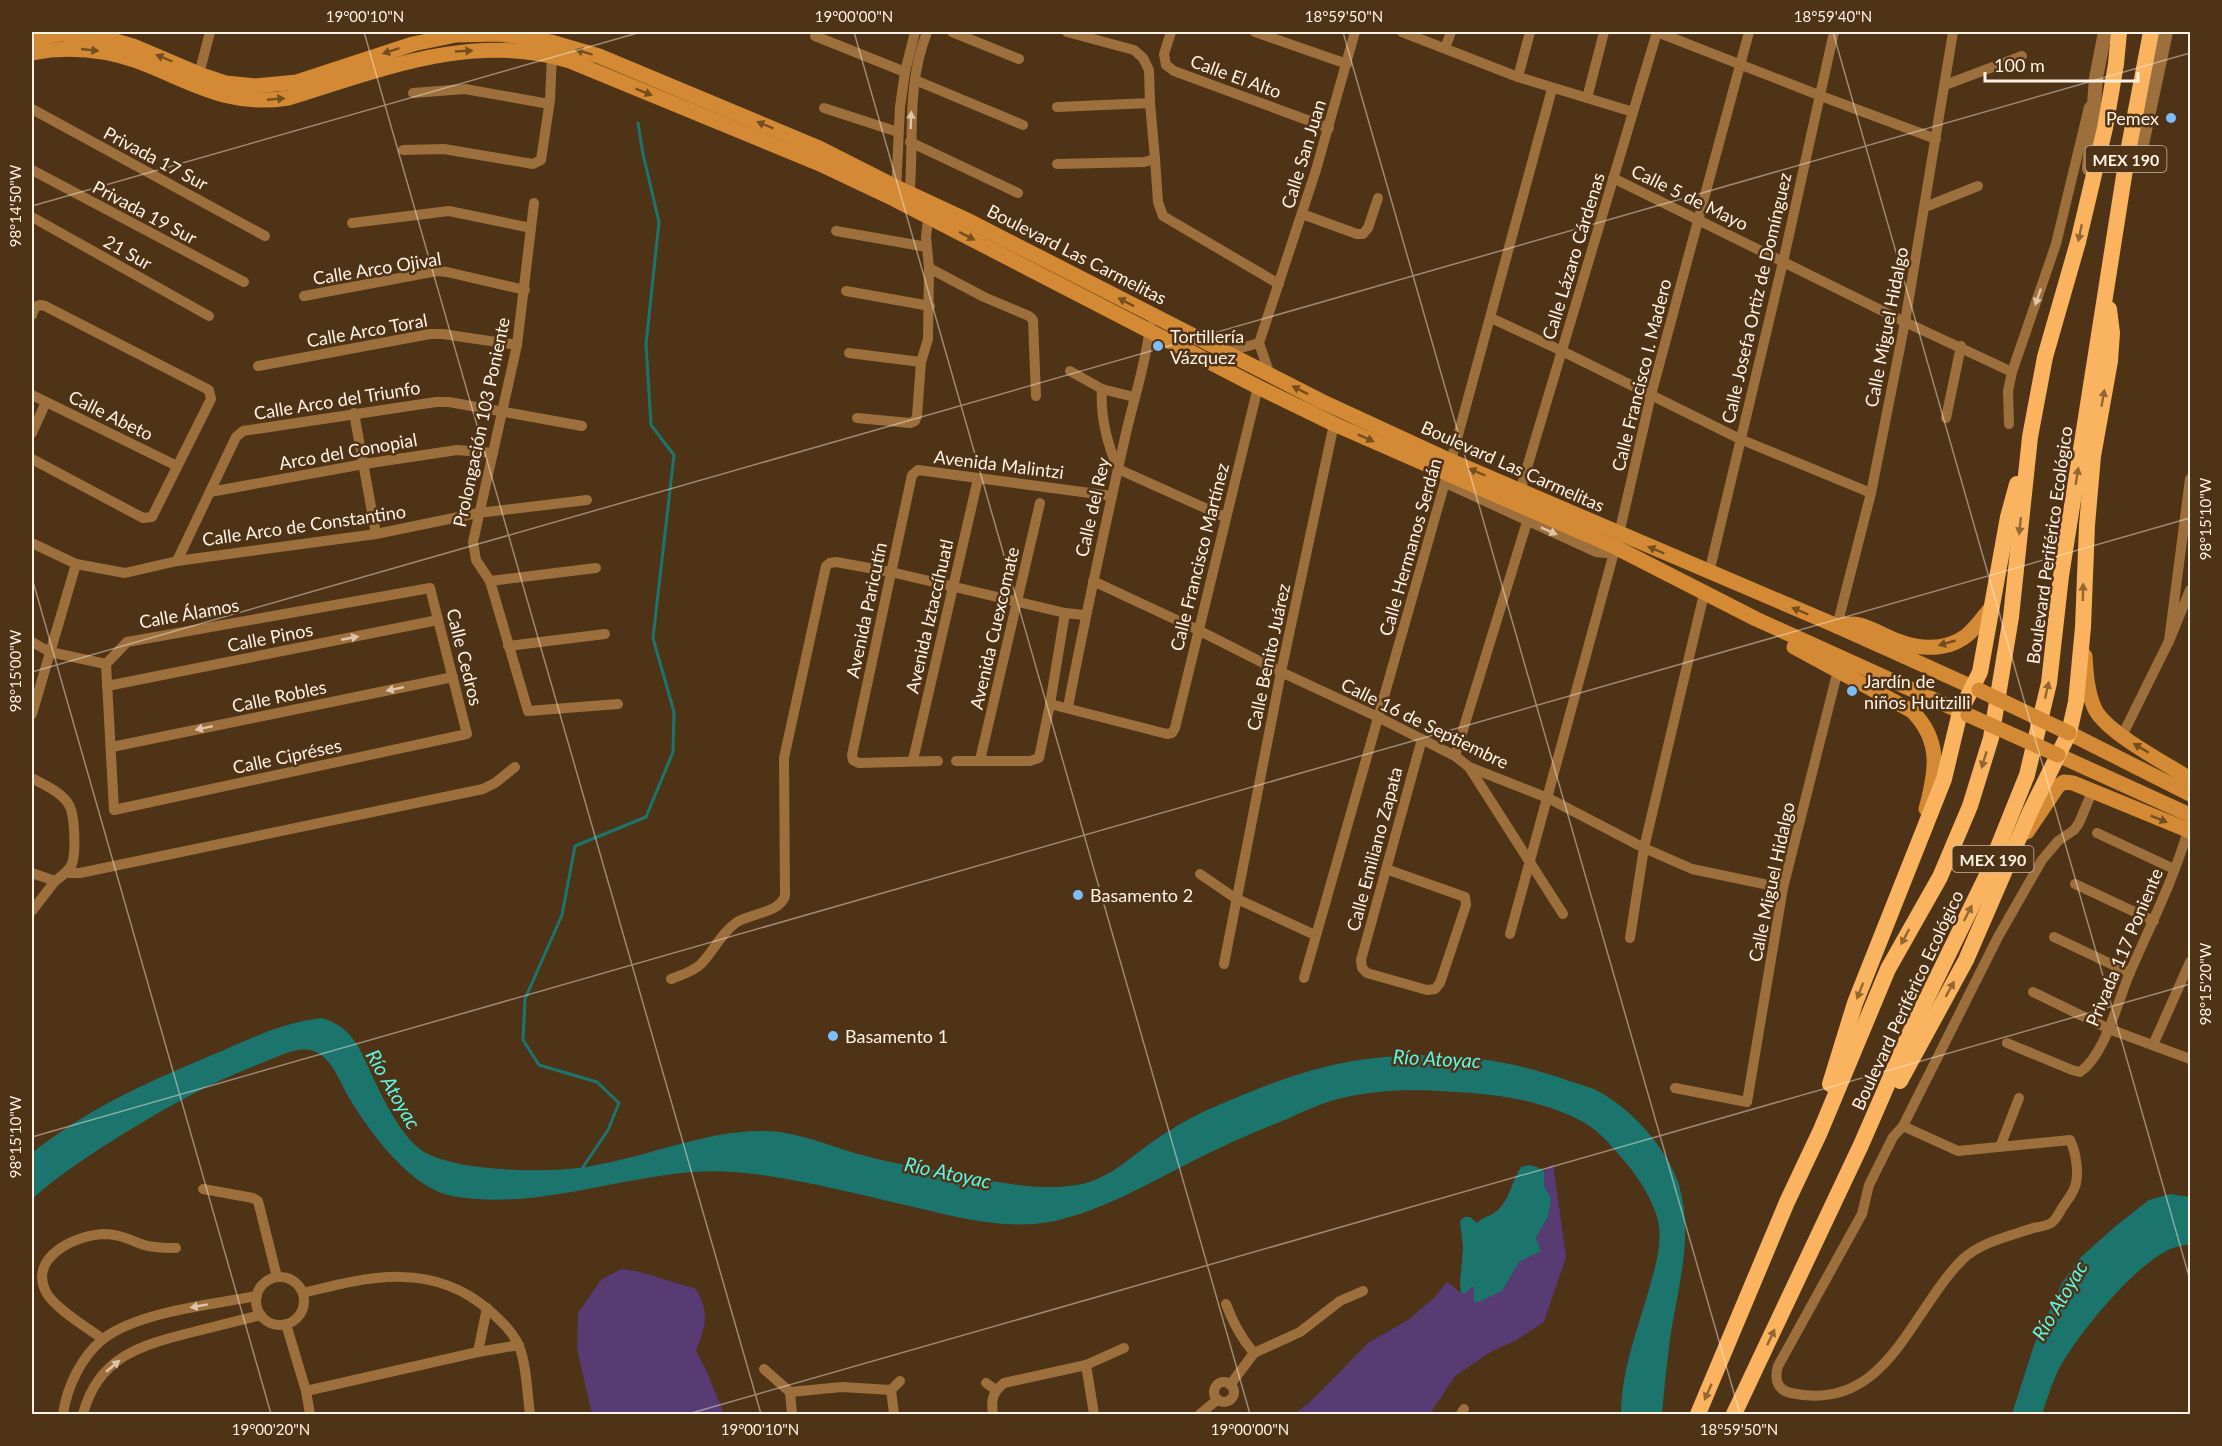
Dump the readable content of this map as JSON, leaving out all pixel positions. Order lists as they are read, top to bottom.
{
  "streets": {
    "highway": ["MEX 190", "Boulevard Periférico Ecológico"],
    "main road": ["Boulevard Las Carmelitas"],
    "street": [
      "Calle El Alto",
      "Calle San Juan",
      "Privada 17 Sur",
      "Calle 5 de Mayo",
      "Privada 19 Sur",
      "21 Sur",
      "Calle Lázaro Cárdenas",
      "Calle Arco Ojival",
      "Calle Josefa Ortiz de Domínguez",
      "Calle Miguel Hidalgo",
      "Calle Arco Toral",
      "Calle Francisco I. Madero",
      "Calle Arco del Triunfo",
      "Calle Abeto",
      "Prolongación 103 Poniente",
      "Arco del Conopial",
      "Avenida Malintzi",
      "Calle del Rey",
      "Calle Arco de Constantino",
      "Calle Hermanos Serdán",
      "Calle Francisco Martínez",
      "Avenida Paricutín",
      "Calle Álamos",
      "Avenida Iztaccíhuatl",
      "Avenida Cuexcomate",
      "Calle Pinos",
      "Calle Cedros",
      "Calle Benito Juárez",
      "Calle Robles",
      "Calle 16 de Septiembre",
      "Calle Cipréses",
      "Calle Emiliano Zapata",
      "Privada 117 Poniente"
    ]
  },
  "crossings": [
    ["Calle El Alto", "Calle San Juan"],
    ["Calle 5 de Mayo", "Calle Lázaro Cárdenas"],
    ["Calle 5 de Mayo", "Calle Josefa Ortiz de Domínguez"],
    ["Calle 5 de Mayo", "Calle Miguel Hidalgo"],
    ["Calle 5 de Mayo", "Calle Francisco I. Madero"],
    ["Boulevard Las Carmelitas", "Calle Lázaro Cárdenas"],
    ["Boulevard Las Carmelitas", "Calle Josefa Ortiz de Domínguez"],
    ["Boulevard Las Carmelitas", "Calle Miguel Hidalgo"],
    ["Boulevard Las Carmelitas", "Calle Francisco I. Madero"],
    ["Boulevard Las Carmelitas", "Calle del Rey"],
    ["Boulevard Las Carmelitas", "Calle Hermanos Serdán"],
    ["Boulevard Las Carmelitas", "Calle Francisco Martínez"],
    ["Boulevard Las Carmelitas", "Calle Benito Juárez"],
    ["Boulevard Las Carmelitas", "Privada 117 Poniente"],
    ["Calle Arco Ojival", "Prolongación 103 Poniente"],
    ["Calle Miguel Hidalgo", "Calle 16 de Septiembre"],
    ["Calle Arco Toral", "Prolongación 103 Poniente"],
    ["Calle Francisco I. Madero", "Calle 16 de Septiembre"],
    ["Calle Arco del Triunfo", "Prolongación 103 Poniente"],
    ["Calle Arco del Triunfo", "Arco del Conopial"],
    ["Calle Arco del Triunfo", "Calle Arco de Constantino"],
    ["Prolongación 103 Poniente", "Arco del Conopial"],
    ["Prolongación 103 Poniente", "Calle Arco de Constantino"],
    ["Avenida Malintzi", "Calle del Rey"],
    ["Avenida Malintzi", "Avenida Paricutín"],
    ["Avenida Malintzi", "Avenida Iztaccíhuatl"],
    ["Calle del Rey", "Calle Francisco Martínez"],
    ["Calle del Rey", "Calle 16 de Septiembre"],
    ["Calle Hermanos Serdán", "Calle 16 de Septiembre"],
    ["Calle Francisco Martínez", "Calle 16 de Septiembre"],
    ["Avenida Paricutín", "Avenida Iztaccíhuatl"],
    ["Calle Álamos", "Calle Cedros"],
    ["Calle Pinos", "Calle Cedros"],
    ["Calle Cedros", "Calle Robles"],
    ["Calle Cedros", "Calle Cipréses"],
    ["Calle Benito Juárez", "Calle 16 de Septiembre"],
    ["Calle Robles", "Calle Cipréses"],
    ["Calle 16 de Septiembre", "Calle Emiliano Zapata"]
  ],
  "one_way": ["Calle Pinos", "Calle Robles"],
  "water": ["Río Atoyac"],
  "places": [
    "Pemex",
    "Tortillería Vázquez",
    "Jardín de niños Huitzilli",
    "Basamento 2",
    "Basamento 1"
  ],
  "scale_bar": "100 m",
  "coordinates": [
    "19°00'10\"N",
    "19°00'00\"N",
    "18°59'50\"N",
    "18°59'40\"N",
    "98°14'50\"W",
    "98°15'10\"W",
    "98°15'00\"W",
    "98°15'20\"W",
    "19°00'20\"N"
  ]
}
